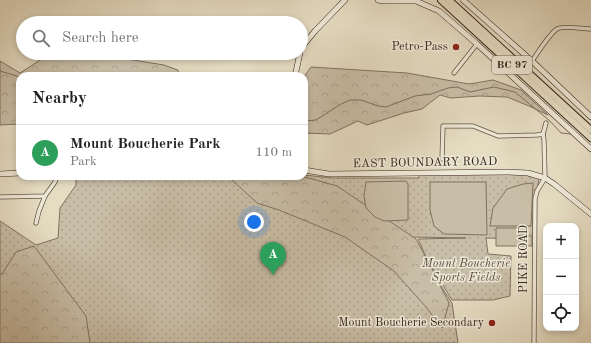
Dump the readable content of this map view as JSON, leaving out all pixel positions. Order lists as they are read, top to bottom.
{
  "streets": {
    "highway": ["BC 97"],
    "street": ["EAST BOUNDARY ROAD", "PIKE ROAD"]
  },
  "crossings": [
    ["EAST BOUNDARY ROAD", "PIKE ROAD"]
  ],
  "parks": ["Mount Boucherie Sports Fields"],
  "places": ["Petro-Pass", "Mount Boucherie Secondary"],
  "page": {
    "search": "Search here",
    "heading": "Nearby",
    "list": [
      {
        "mark": "A",
        "name": "Mount Boucherie Park",
        "note": "Park",
        "value": "110 m"
      }
    ],
    "map_buttons": ["+", "−"],
    "pins": "A"
  }
}
